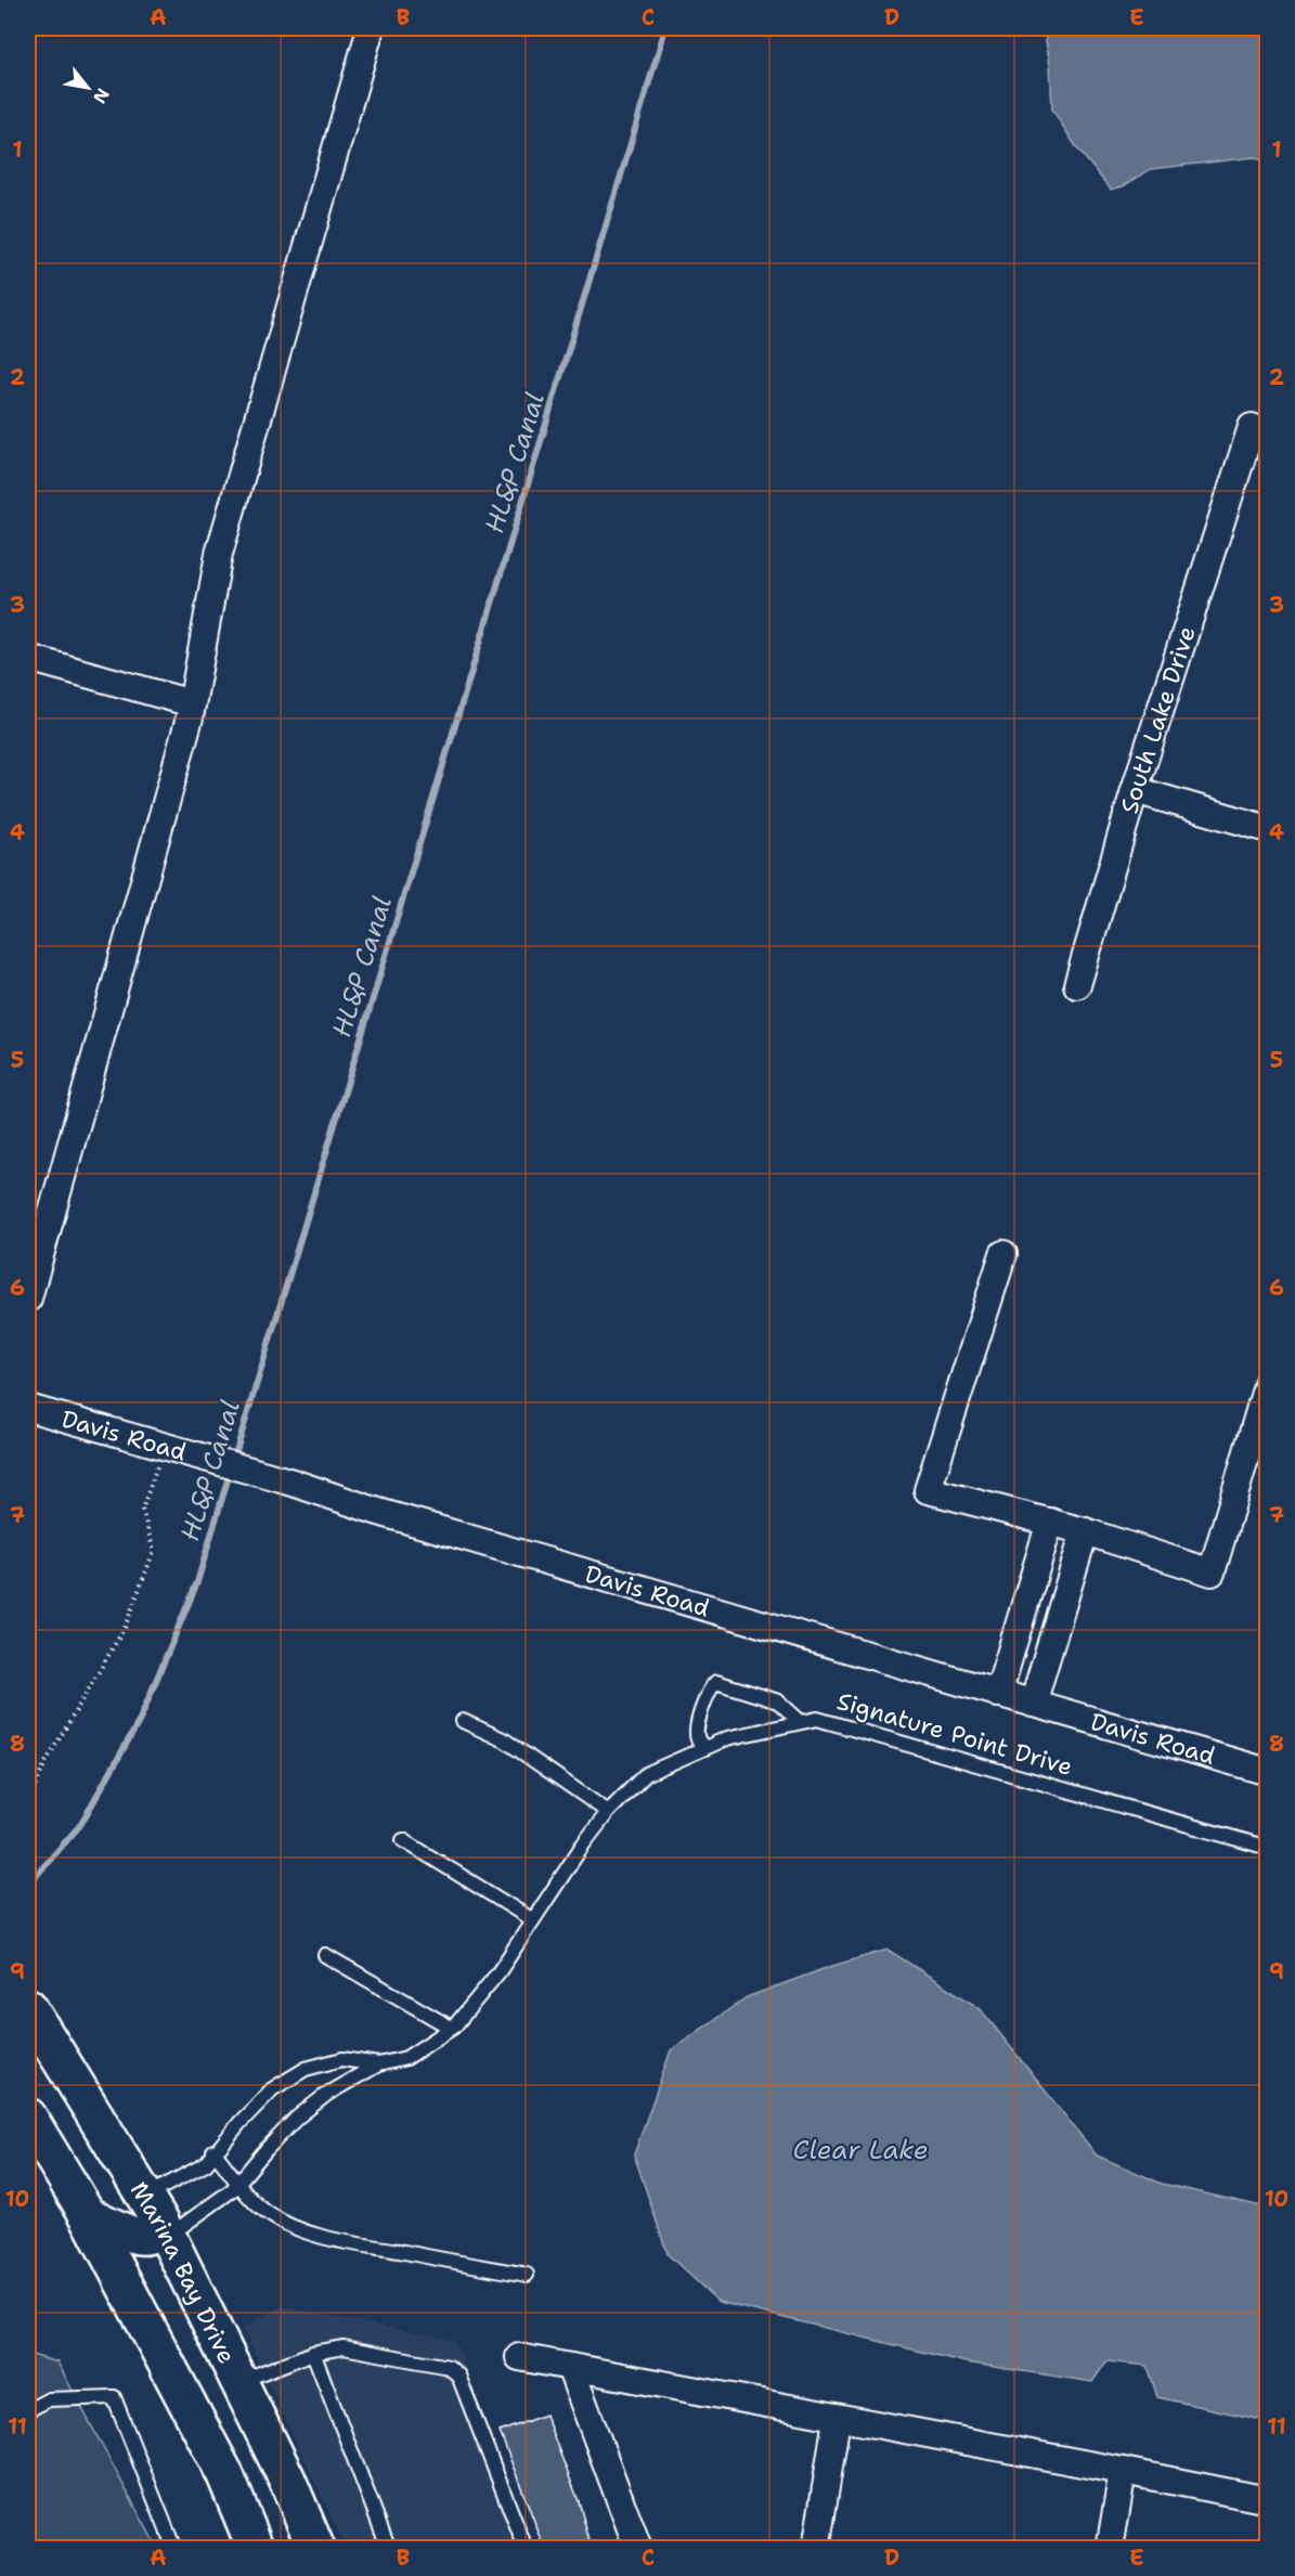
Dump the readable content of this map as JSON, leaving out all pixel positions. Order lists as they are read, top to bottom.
{
  "streets": {
    "main road": ["Marina Bay Drive"],
    "street": ["South Lake Drive", "Davis Road"],
    "lane": ["Signature Point Drive"]
  },
  "crossings": [
    ["Signature Point Drive", "Marina Bay Drive"]
  ],
  "water": ["HL&P Canal", "Clear Lake"],
  "north": "bottom right",
  "grid": {
    "columns": [
      "A",
      "B",
      "C",
      "D",
      "E"
    ],
    "rows": [
      "1",
      "2",
      "3",
      "4",
      "5",
      "6",
      "7",
      "8",
      "9",
      "10",
      "11"
    ]
  }
}
